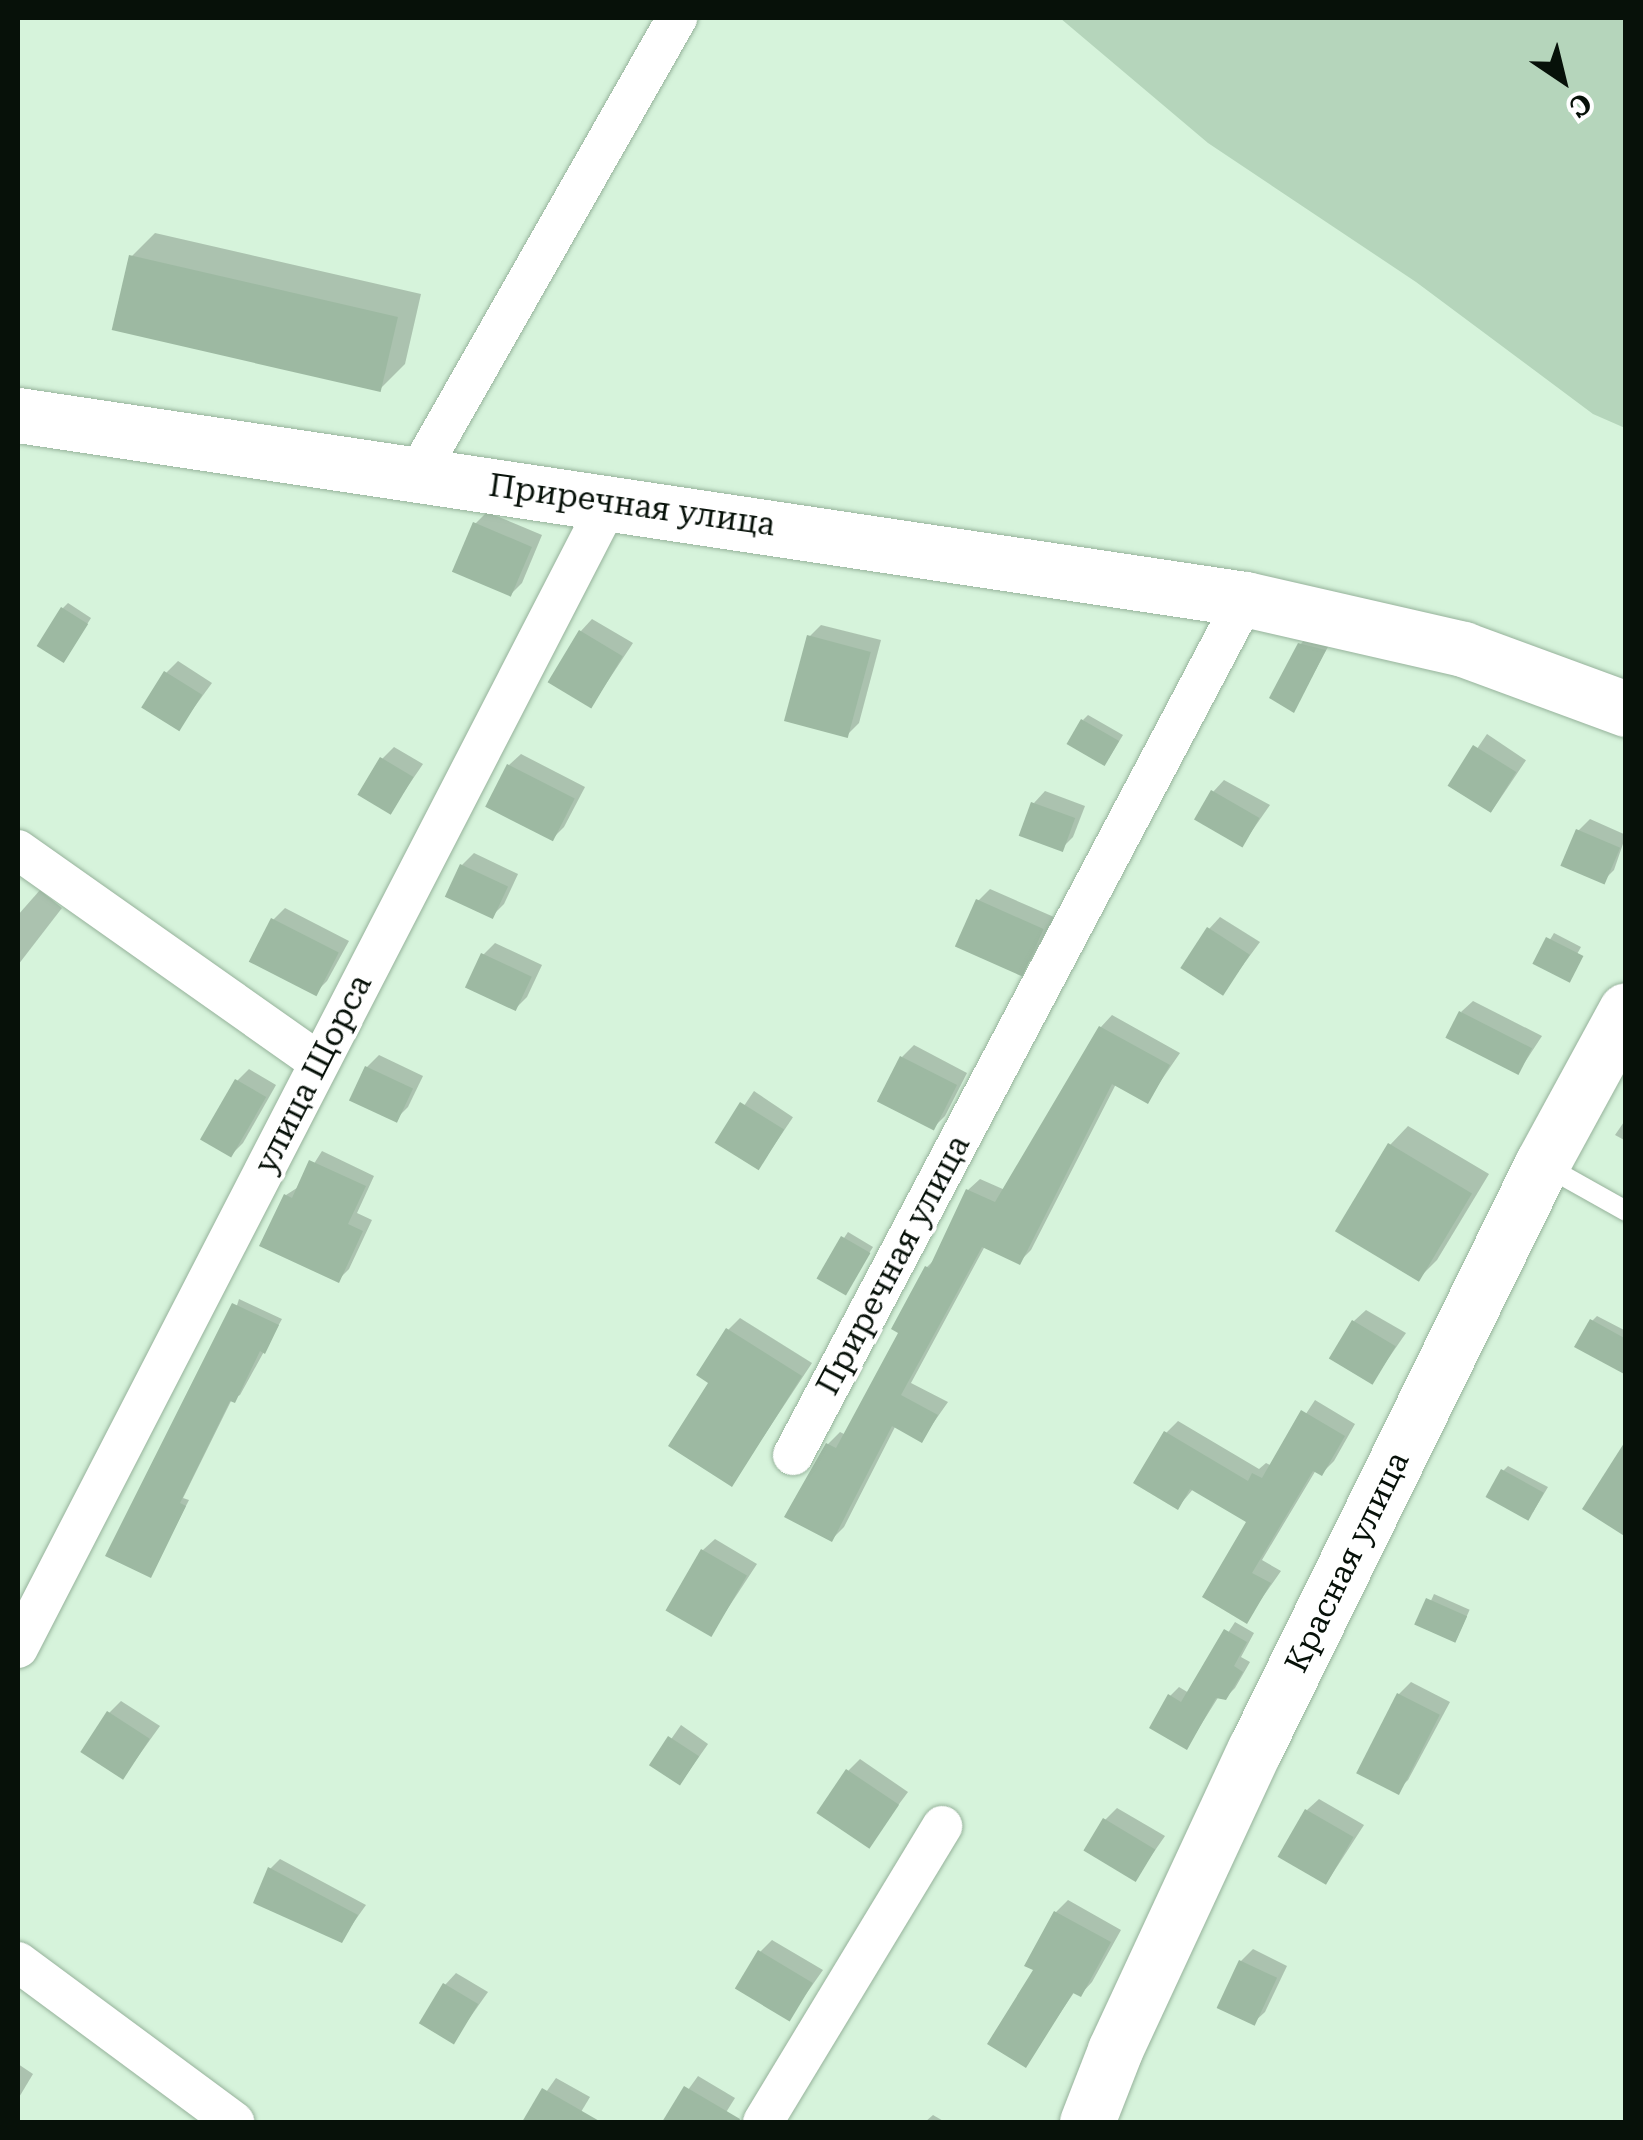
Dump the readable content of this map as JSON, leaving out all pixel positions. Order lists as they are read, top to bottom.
{
  "streets": {
    "street": ["Приречная улица", "улица Щорса", "Красная улица"]
  },
  "crossings": [
    ["Приречная улица", "улица Щорса"]
  ],
  "north": "bottom right"
}
